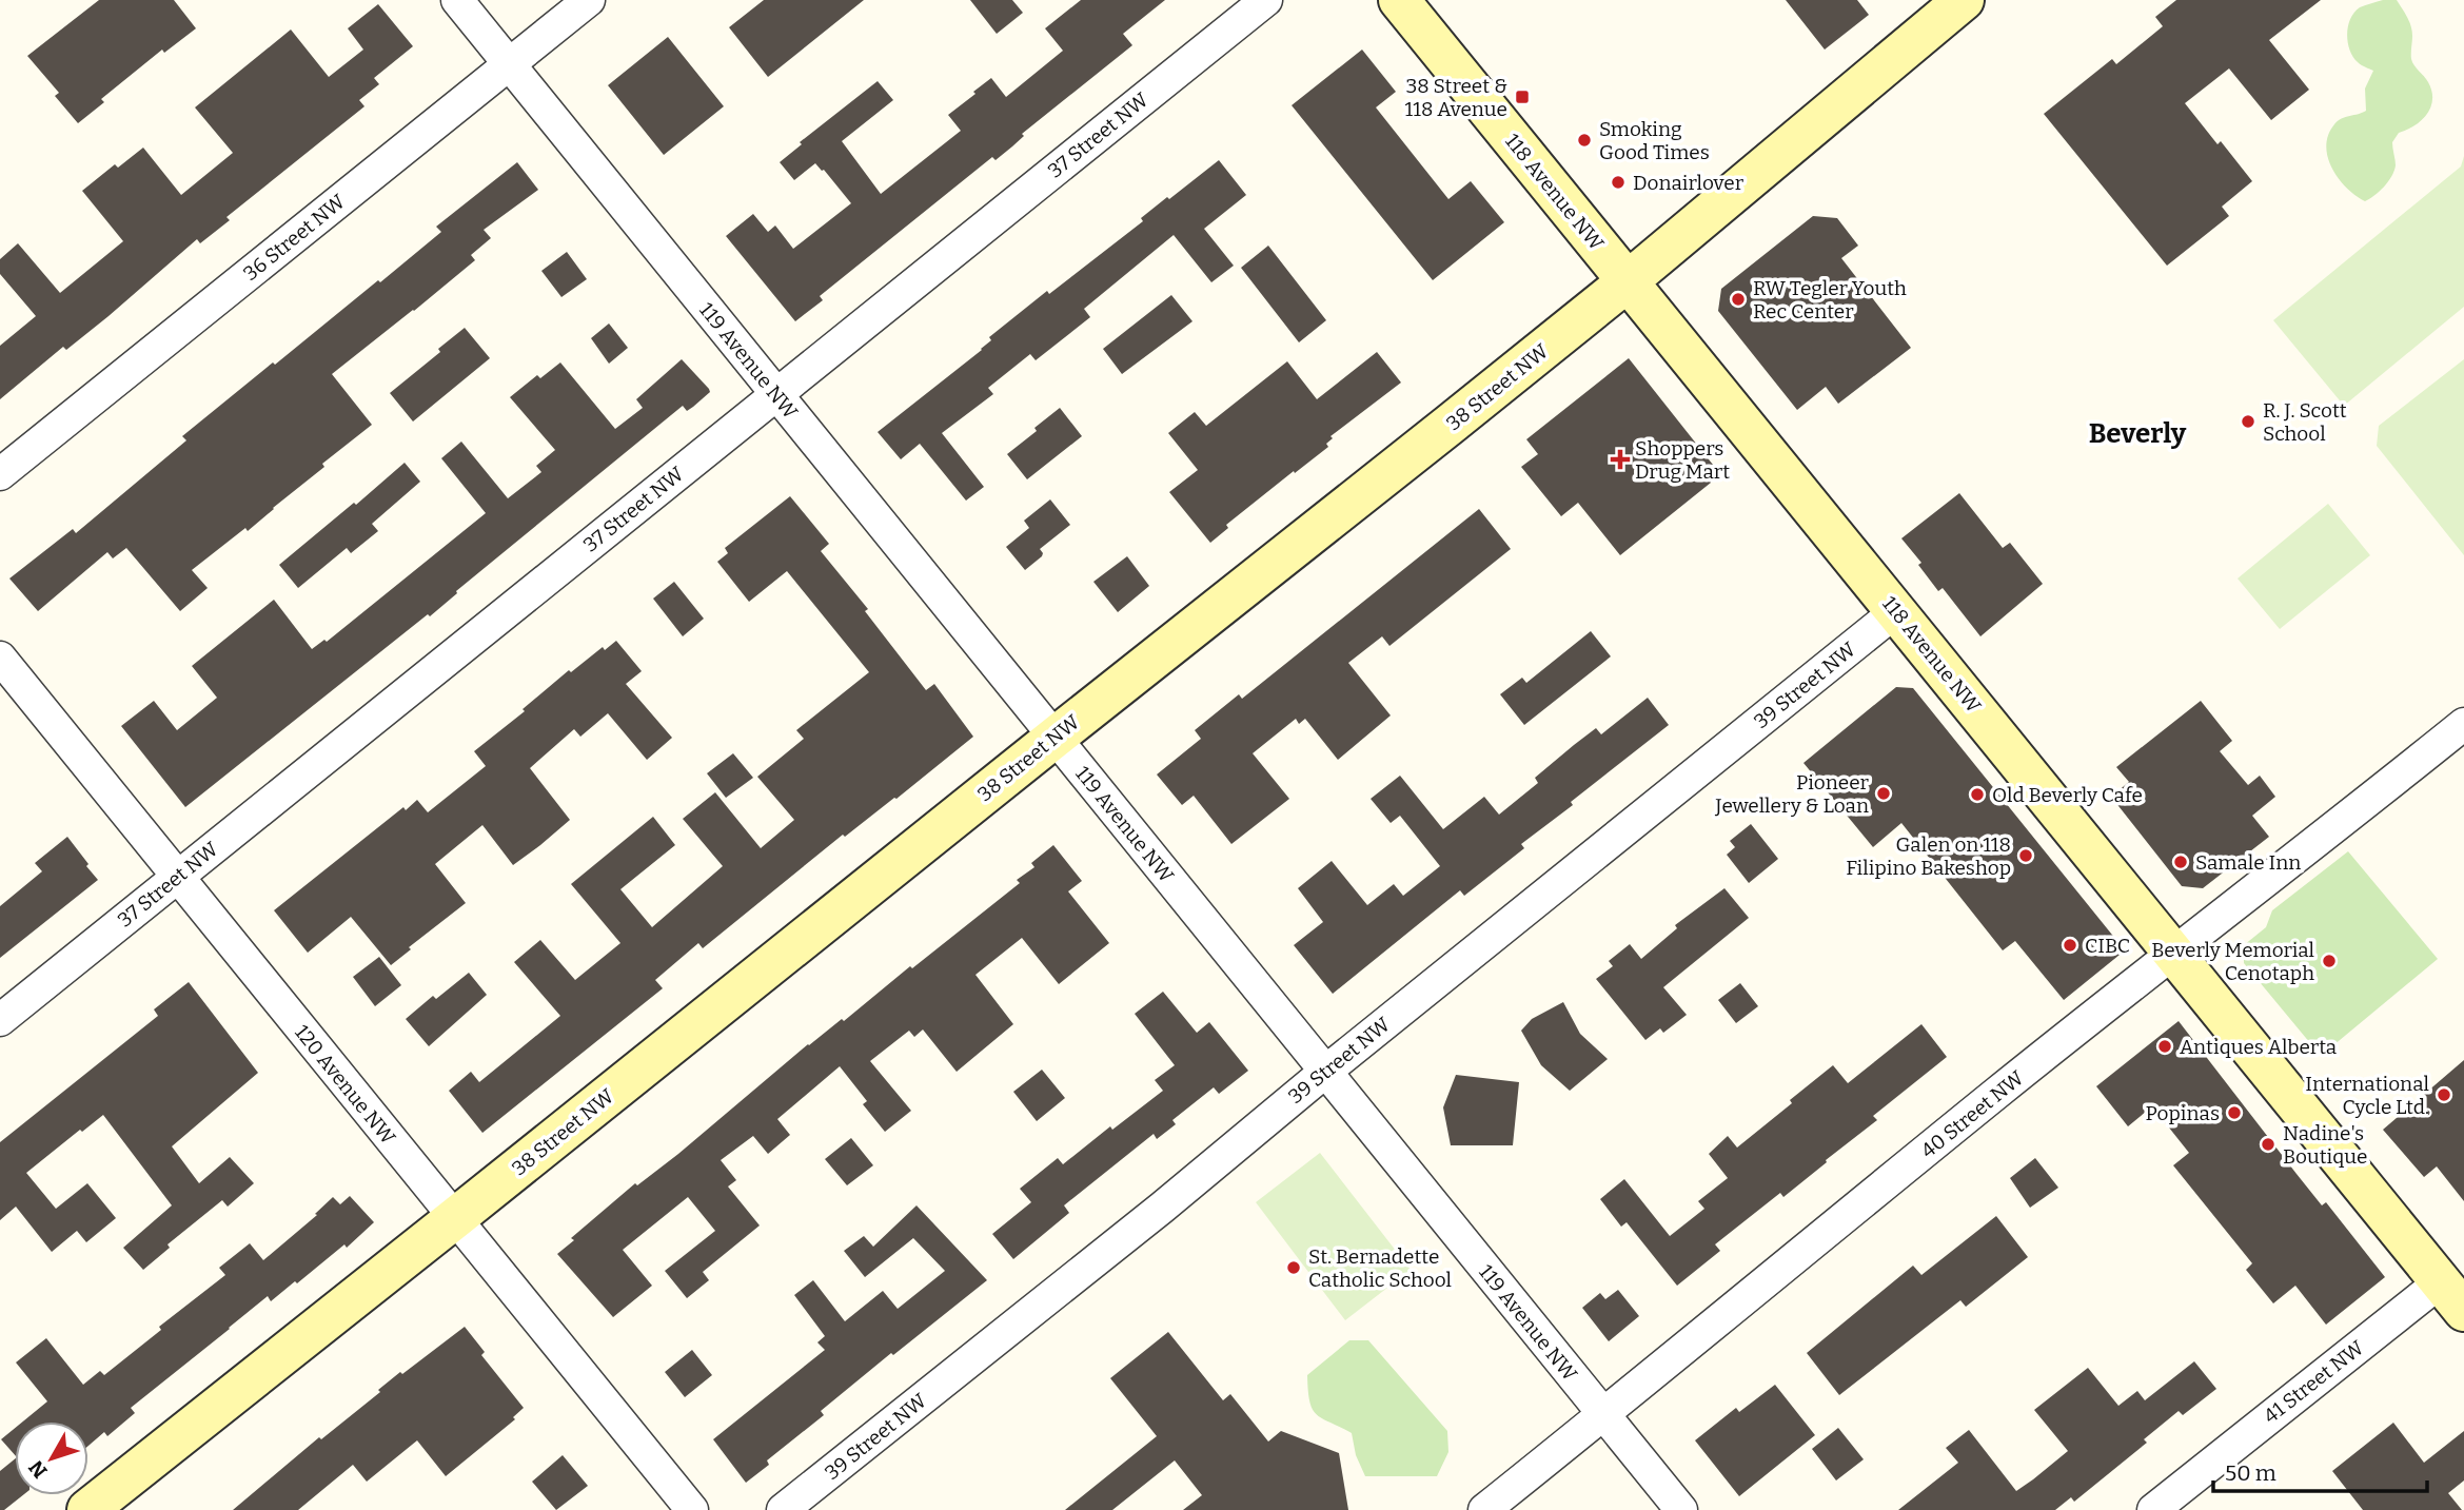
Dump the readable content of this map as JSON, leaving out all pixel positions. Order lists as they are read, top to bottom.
{
  "streets": {
    "street": [
      "37 Street NW",
      "118 Avenue NW",
      "36 Street NW",
      "119 Avenue NW",
      "38 Street NW",
      "39 Street NW",
      "120 Avenue NW",
      "40 Street NW",
      "41 Street NW"
    ]
  },
  "crossings": [
    ["37 Street NW", "119 Avenue NW"],
    ["37 Street NW", "120 Avenue NW"],
    ["118 Avenue NW", "38 Street NW"],
    ["118 Avenue NW", "39 Street NW"],
    ["118 Avenue NW", "40 Street NW"],
    ["118 Avenue NW", "41 Street NW"],
    ["36 Street NW", "119 Avenue NW"],
    ["119 Avenue NW", "38 Street NW"],
    ["119 Avenue NW", "39 Street NW"],
    ["119 Avenue NW", "40 Street NW"],
    ["38 Street NW", "120 Avenue NW"]
  ],
  "districts": ["Beverly"],
  "places": {
    "transit": ["38 Street & 118 Avenue"],
    "other": [
      "Smoking Good Times",
      "Donairlover",
      "RW Tegler Youth Rec Center",
      "R. J. Scott School",
      "Pioneer Jewellery & Loan",
      "Old Beverly Cafe",
      "Galen on 118 Filipino Bakeshop",
      "Samale Inn",
      "CIBC",
      "Beverly Memorial Cenotaph",
      "Antiques Alberta",
      "International Cycle Ltd.",
      "Popinas",
      "Nadine's Boutique",
      "St. Bernadette Catholic School"
    ],
    "health": ["Shoppers Drug Mart"]
  },
  "scale_bar": "50 m",
  "north": "bottom left"
}
